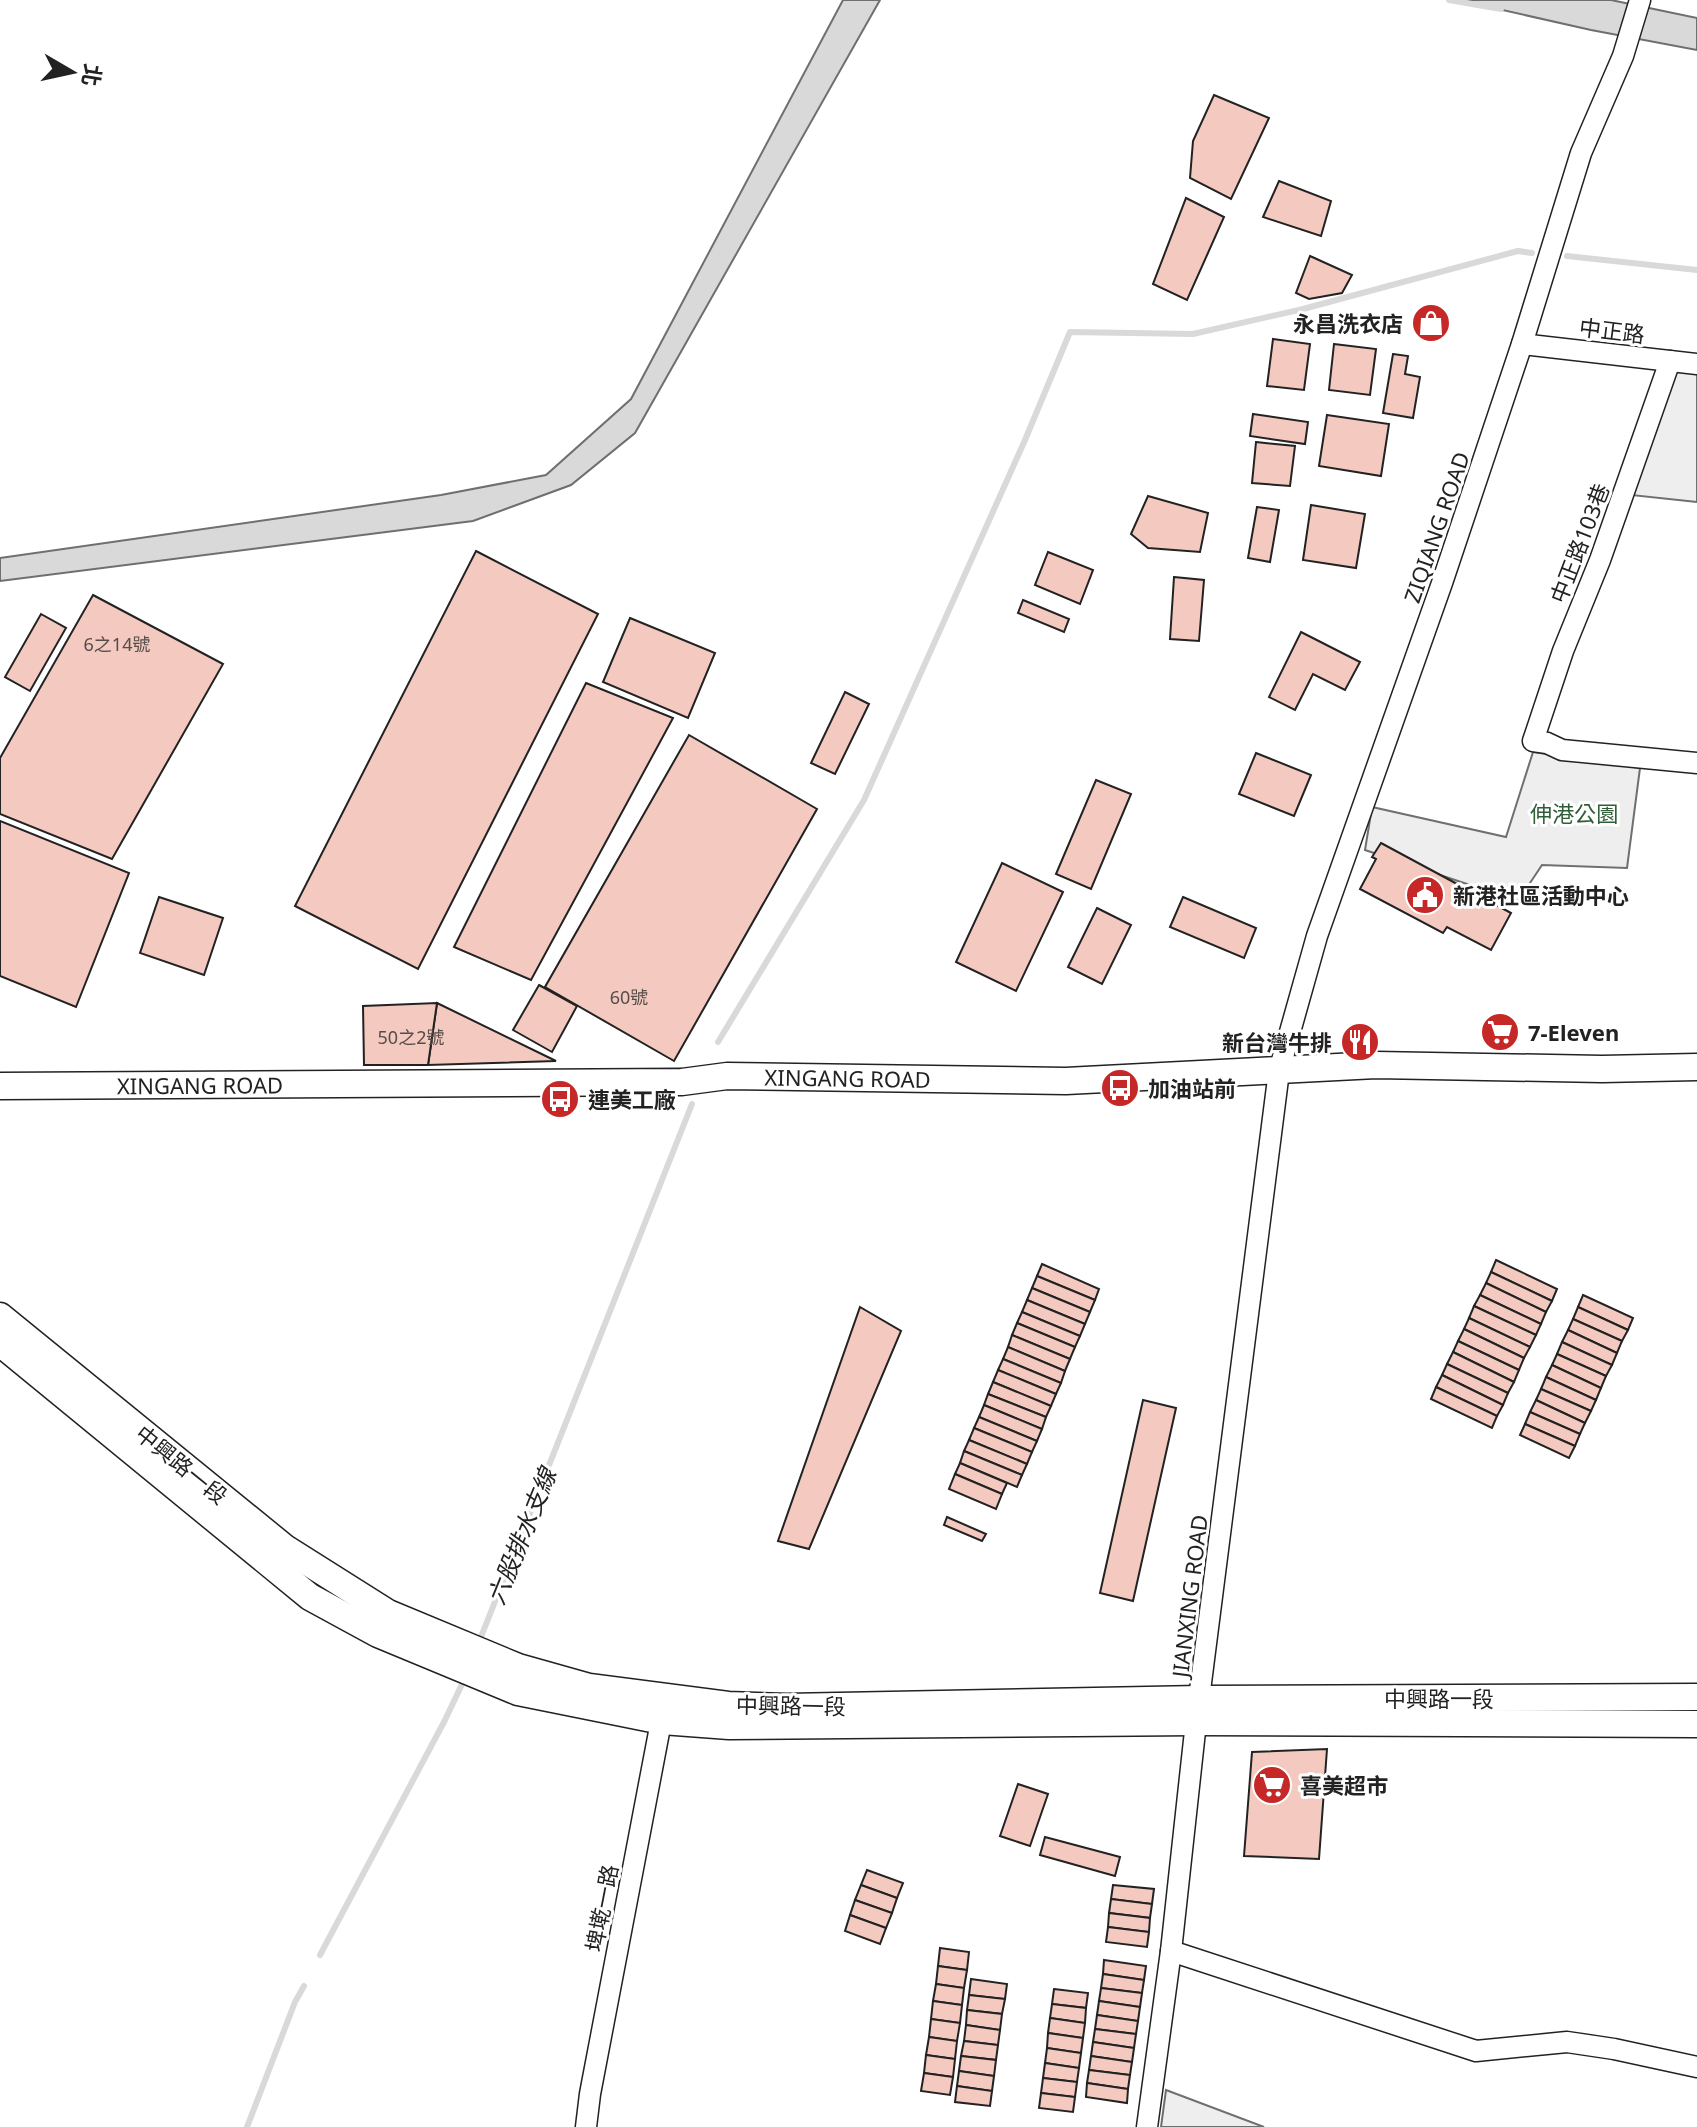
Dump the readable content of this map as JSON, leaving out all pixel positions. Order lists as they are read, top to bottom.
{
  "streets": {
    "main road": ["XINGANG ROAD", "中興路一段"],
    "street": [
      "中正路",
      "ZIQIANG ROAD",
      "中正路103巷",
      "JIANXING ROAD",
      "埤墘一路"
    ]
  },
  "crossings": [
    ["中正路", "ZIQIANG ROAD"],
    ["中正路", "中正路103巷"],
    ["ZIQIANG ROAD", "XINGANG ROAD"],
    ["ZIQIANG ROAD", "JIANXING ROAD"],
    ["XINGANG ROAD", "JIANXING ROAD"],
    ["中興路一段", "JIANXING ROAD"],
    ["中興路一段", "埤墘一路"]
  ],
  "water": ["六股排水支線"],
  "parks": ["伸港公園"],
  "places": {
    "shop": ["永昌洗衣店"],
    "public building": ["新港社區活動中心"],
    "supermarket": ["7-Eleven", "喜美超市"],
    "restaurant": ["新台灣牛排"],
    "bus stop": ["加油站前", "連美工廠"]
  },
  "house_numbers": ["6之14號", "60號", "50之2號"],
  "north": "right"
}
